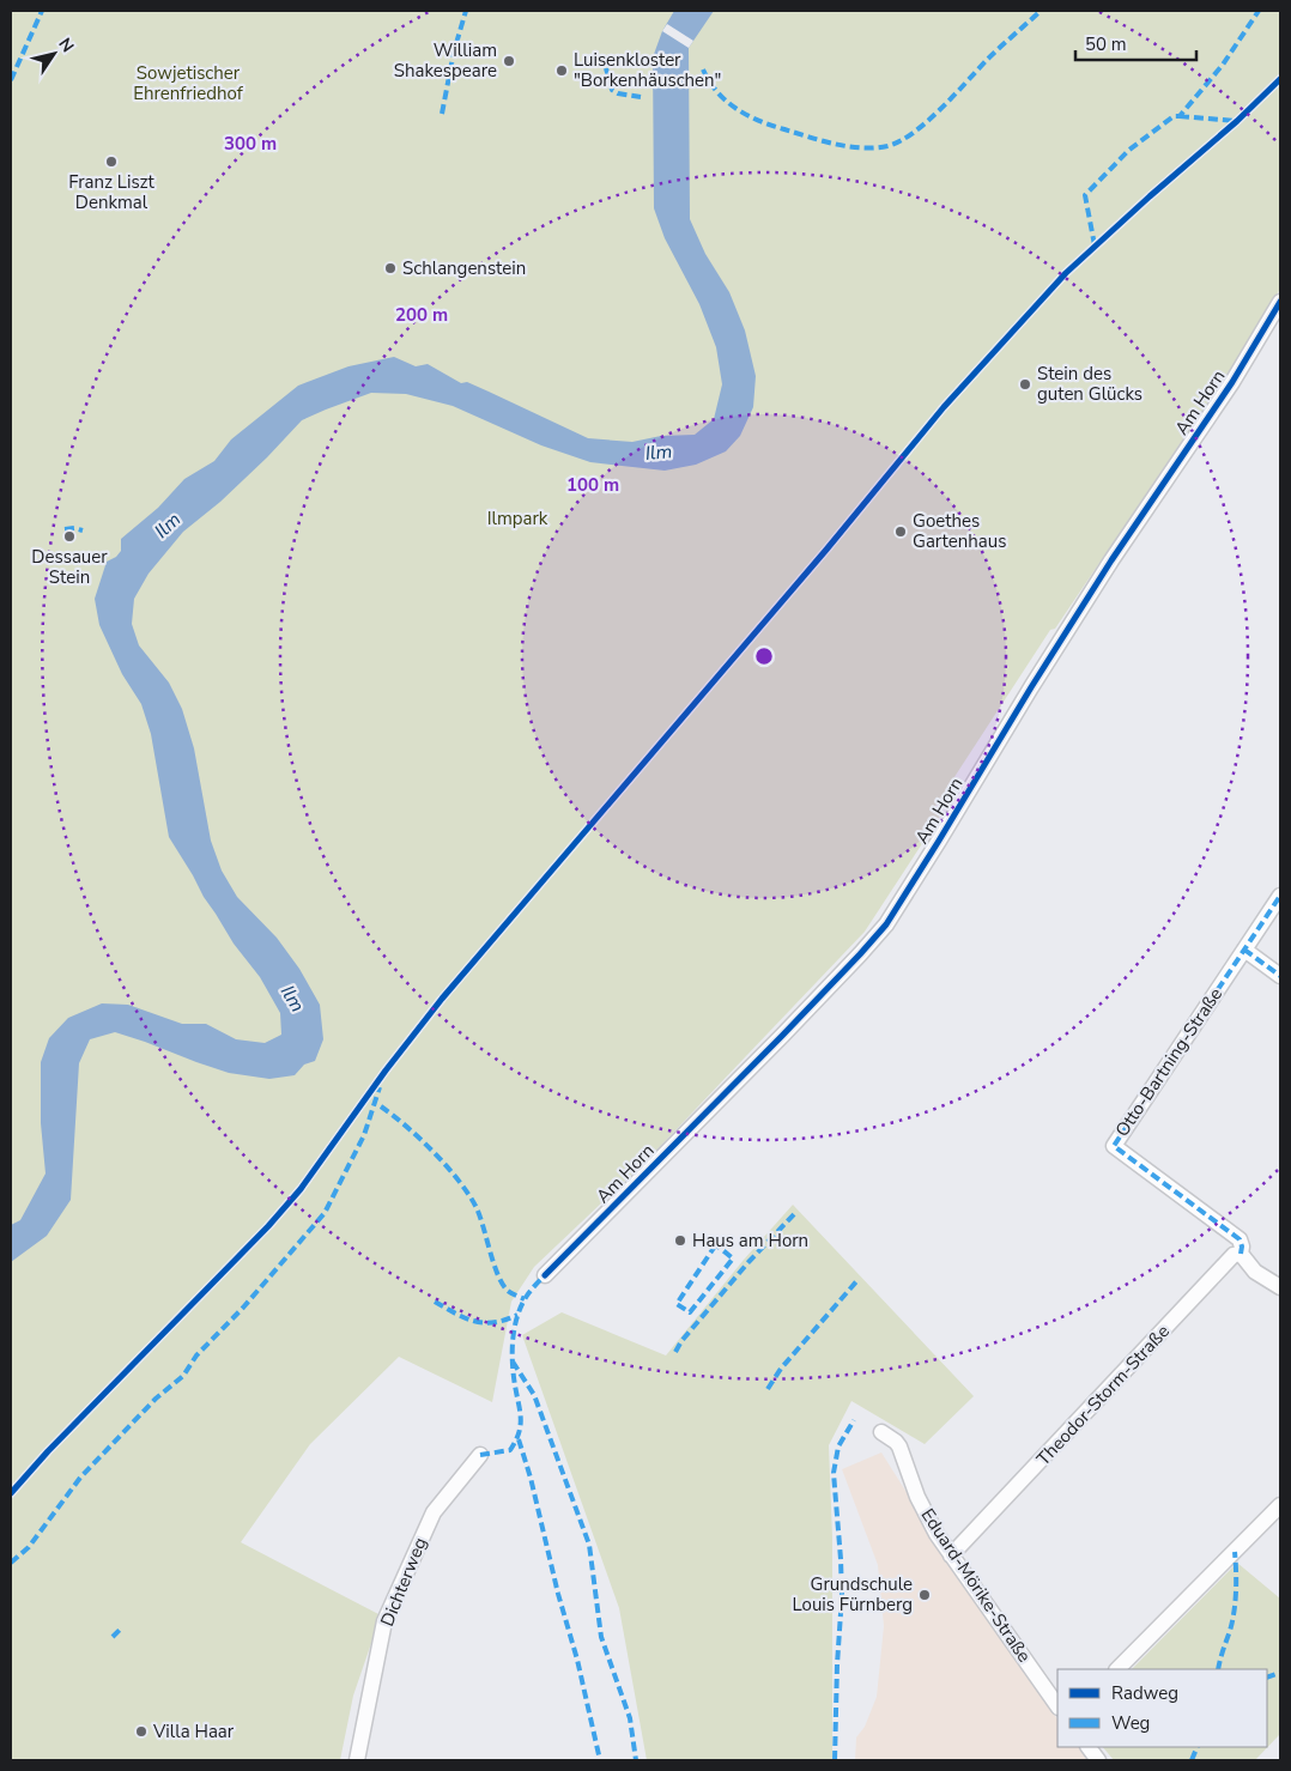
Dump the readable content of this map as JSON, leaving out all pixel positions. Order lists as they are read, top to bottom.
{
  "streets": {
    "street": [
      "Am Horn",
      "Otto-Bartning-Straße",
      "Theodor-Storm-Straße",
      "Dichterweg",
      "Eduard-Mörike-Straße"
    ]
  },
  "crossings": [
    ["Otto-Bartning-Straße", "Theodor-Storm-Straße"],
    ["Theodor-Storm-Straße", "Eduard-Mörike-Straße"]
  ],
  "water": ["Ilm"],
  "parks": ["Sowjetischer Ehrenfriedhof", "Ilmpark"],
  "places": [
    "William Shakespeare",
    "Luisenkloster \"Borkenhäuschen\"",
    "Franz Liszt Denkmal",
    "Schlangenstein",
    "Stein des guten Glücks",
    "Goethes Gartenhaus",
    "Dessauer Stein",
    "Haus am Horn",
    "Grundschule Louis Fürnberg",
    "Villa Haar"
  ],
  "legend": ["Radweg", "Weg"],
  "scale_bar": "50 m",
  "north": "top right",
  "rings": ["300 m", "200 m", "100 m"]
}
